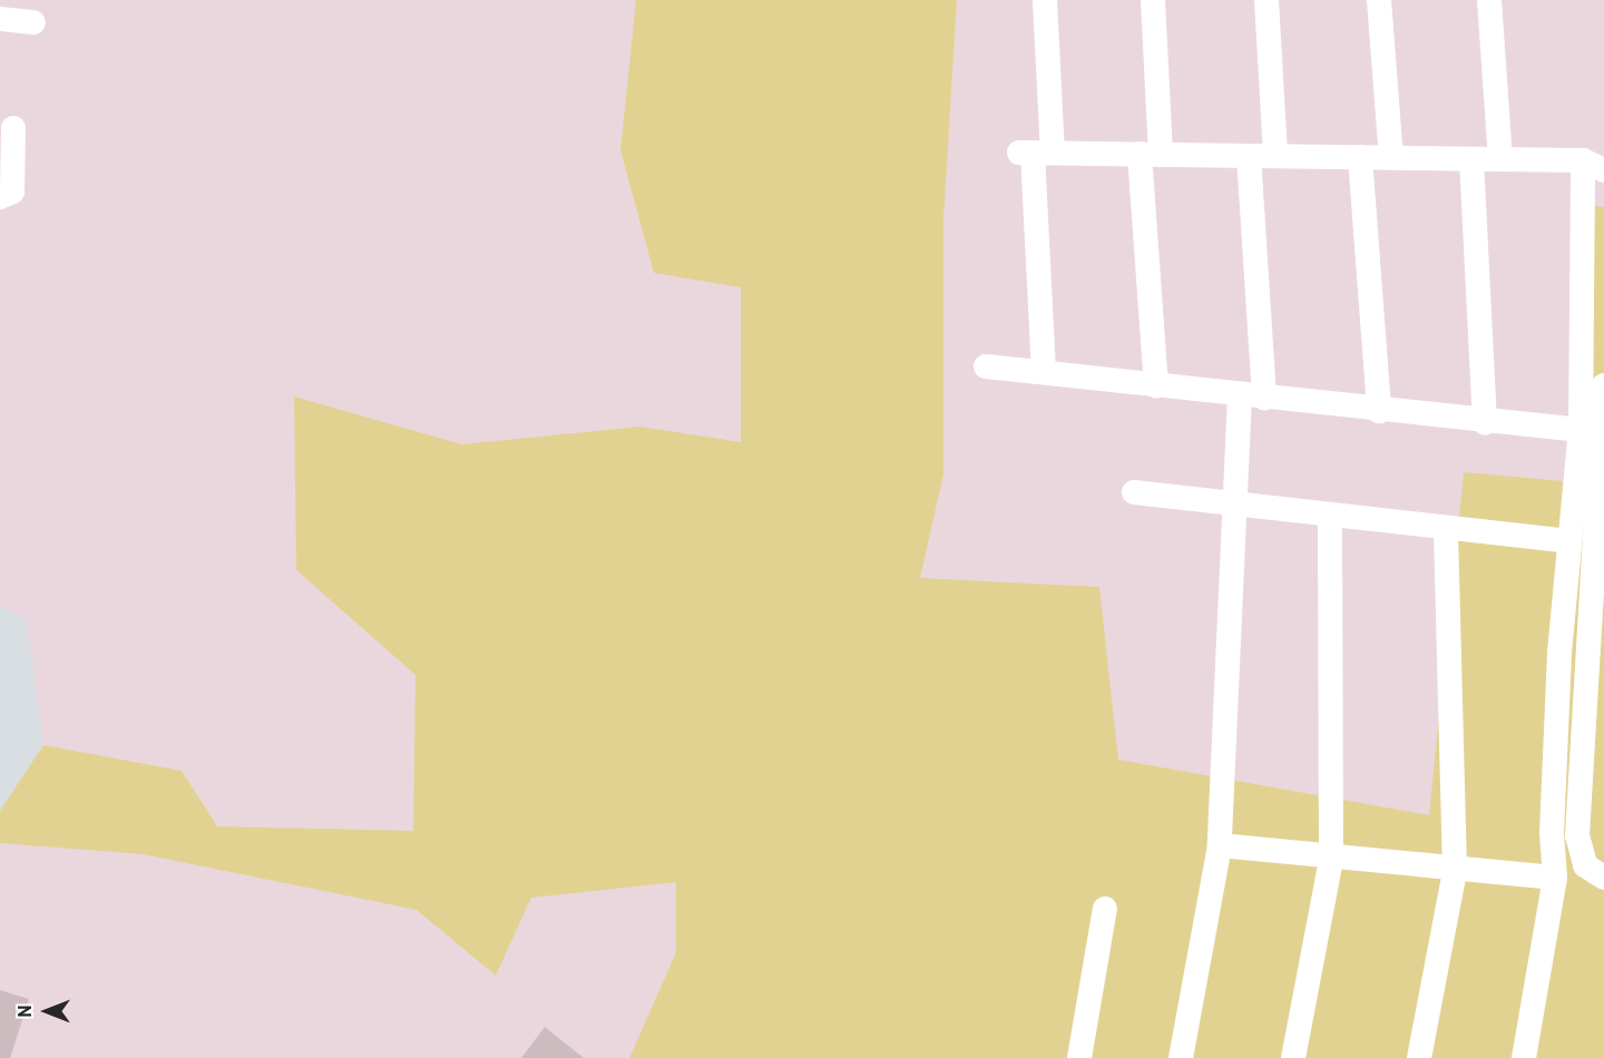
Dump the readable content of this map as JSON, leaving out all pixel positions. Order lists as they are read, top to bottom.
{
  "north": "left"
}
